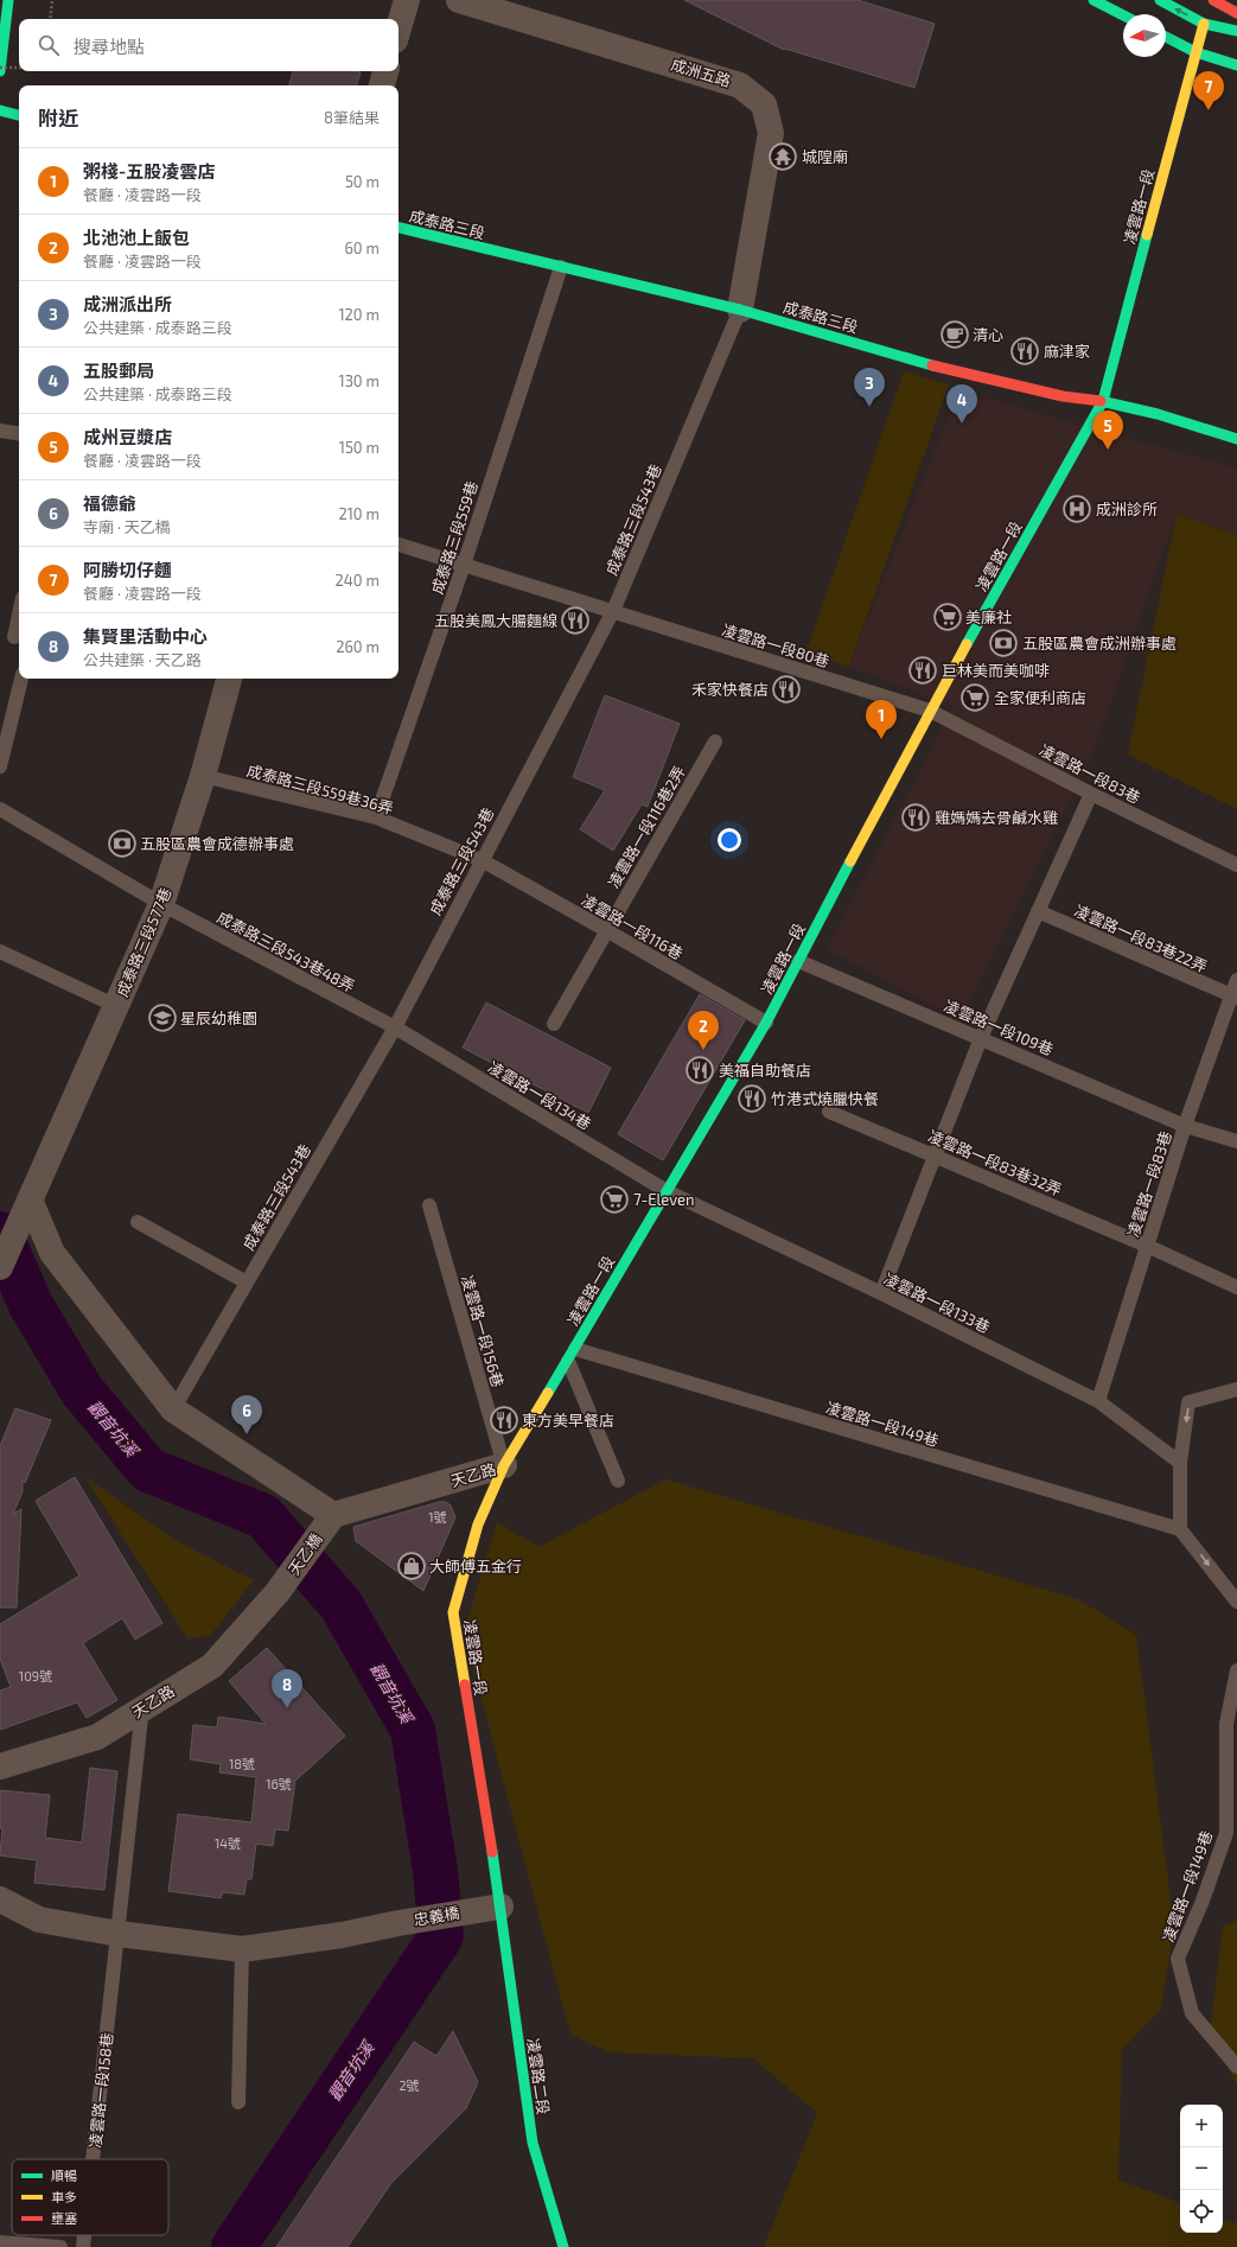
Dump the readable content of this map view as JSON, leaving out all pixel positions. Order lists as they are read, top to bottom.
{
  "streets": {
    "main road": ["凌雲路一段", "成泰路三段", "凌雲路二段"],
    "street": [
      "成洲五路",
      "成泰路三段577巷",
      "天乙路",
      "天乙橋",
      "忠義橋"
    ],
    "lane": [
      "成泰路三段543巷",
      "成泰路三段559巷",
      "凌雲路一段80巷",
      "凌雲路一段83巷",
      "成泰路三段559巷36弄",
      "凌雲路一段116巷2弄",
      "凌雲路一段116巷",
      "凌雲路一段83巷22弄",
      "成泰路三段543巷48弄",
      "凌雲路一段109巷",
      "凌雲路一段134巷",
      "凌雲路一段83巷32弄",
      "凌雲路一段133巷",
      "凌雲路一段156巷",
      "凌雲路一段149巷",
      "凌雲路一段158巷"
    ]
  },
  "crossings": [
    ["成洲五路", "成泰路三段"],
    ["成洲五路", "成泰路三段543巷"],
    ["凌雲路一段", "成泰路三段"],
    ["凌雲路一段", "凌雲路一段80巷"],
    ["凌雲路一段", "凌雲路一段83巷"],
    ["凌雲路一段", "凌雲路一段116巷"],
    ["凌雲路一段", "凌雲路一段109巷"],
    ["凌雲路一段", "凌雲路一段134巷"],
    ["凌雲路一段", "凌雲路一段133巷"],
    ["凌雲路一段", "凌雲路一段156巷"],
    ["凌雲路一段", "凌雲路一段149巷"],
    ["凌雲路一段", "天乙路"],
    ["凌雲路一段", "忠義橋"],
    ["凌雲路一段", "凌雲路二段"],
    ["成泰路三段", "成泰路三段543巷"],
    ["成泰路三段", "成泰路三段559巷"],
    ["成泰路三段543巷", "凌雲路一段80巷"],
    ["成泰路三段543巷", "成泰路三段559巷36弄"],
    ["成泰路三段543巷", "凌雲路一段116巷"],
    ["成泰路三段543巷", "成泰路三段543巷48弄"],
    ["成泰路三段543巷", "凌雲路一段134巷"],
    ["成泰路三段559巷", "凌雲路一段80巷"],
    ["成泰路三段559巷", "成泰路三段559巷36弄"],
    ["凌雲路一段80巷", "凌雲路一段83巷"],
    ["凌雲路一段83巷", "凌雲路一段83巷22弄"],
    ["凌雲路一段83巷", "凌雲路一段109巷"],
    ["凌雲路一段83巷", "凌雲路一段83巷32弄"],
    ["凌雲路一段83巷", "凌雲路一段133巷"],
    ["成泰路三段559巷36弄", "凌雲路一段116巷"],
    ["成泰路三段559巷36弄", "成泰路三段577巷"],
    ["凌雲路一段116巷2弄", "凌雲路一段116巷"],
    ["成泰路三段577巷", "成泰路三段543巷48弄"],
    ["成泰路三段543巷48弄", "凌雲路一段134巷"],
    ["凌雲路一段134巷", "凌雲路一段133巷"],
    ["凌雲路一段156巷", "天乙路"],
    ["天乙路", "天乙橋"],
    ["天乙路", "凌雲路一段158巷"],
    ["忠義橋", "凌雲路二段"]
  ],
  "water": ["觀音坑溪"],
  "places": {
    "temple": ["城隍廟"],
    "cafe": ["清心"],
    "restaurant": [
      "麻津家",
      "五股美鳳大腸麵線",
      "巨林美而美咖啡",
      "禾家快餐店",
      "雞媽媽去骨鹹水雞",
      "美福自助餐店",
      "竹港式燒臘快餐",
      "東方美早餐店"
    ],
    "hospital": ["成洲診所"],
    "supermarket": ["美廉社", "全家便利商店", "7-Eleven"],
    "bank": ["五股區農會成洲辦事處", "五股區農會成德辦事處"],
    "school or university": ["星辰幼稚園"],
    "shop": ["大師傅五金行"]
  },
  "house_numbers": [
    "1號",
    "109號",
    "18號",
    "16號",
    "14號",
    "2號"
  ],
  "legend": ["順暢", "車多", "壅塞"],
  "north": "left",
  "page": {
    "search": "搜尋地點",
    "pins": [
      "7",
      "3",
      "4",
      "5",
      "1",
      "2",
      "6",
      "8"
    ],
    "heading": ["附近", "8筆結果"],
    "list": [
      {
        "mark": "1",
        "name": "粥棧-五股凌雲店",
        "note": "餐廳 · 凌雲路一段",
        "value": "50 m"
      },
      {
        "mark": "2",
        "name": "北池池上飯包",
        "note": "餐廳 · 凌雲路一段",
        "value": "60 m"
      },
      {
        "mark": "3",
        "name": "成洲派出所",
        "note": "公共建築 · 成泰路三段",
        "value": "120 m"
      },
      {
        "mark": "4",
        "name": "五股郵局",
        "note": "公共建築 · 成泰路三段",
        "value": "130 m"
      },
      {
        "mark": "5",
        "name": "成州豆漿店",
        "note": "餐廳 · 凌雲路一段",
        "value": "150 m"
      },
      {
        "mark": "6",
        "name": "福德爺",
        "note": "寺廟 · 天乙橋",
        "value": "210 m"
      },
      {
        "mark": "7",
        "name": "阿勝切仔麵",
        "note": "餐廳 · 凌雲路一段",
        "value": "240 m"
      },
      {
        "mark": "8",
        "name": "集賢里活動中心",
        "note": "公共建築 · 天乙路",
        "value": "260 m"
      }
    ],
    "map_buttons": ["+", "−"]
  }
}
